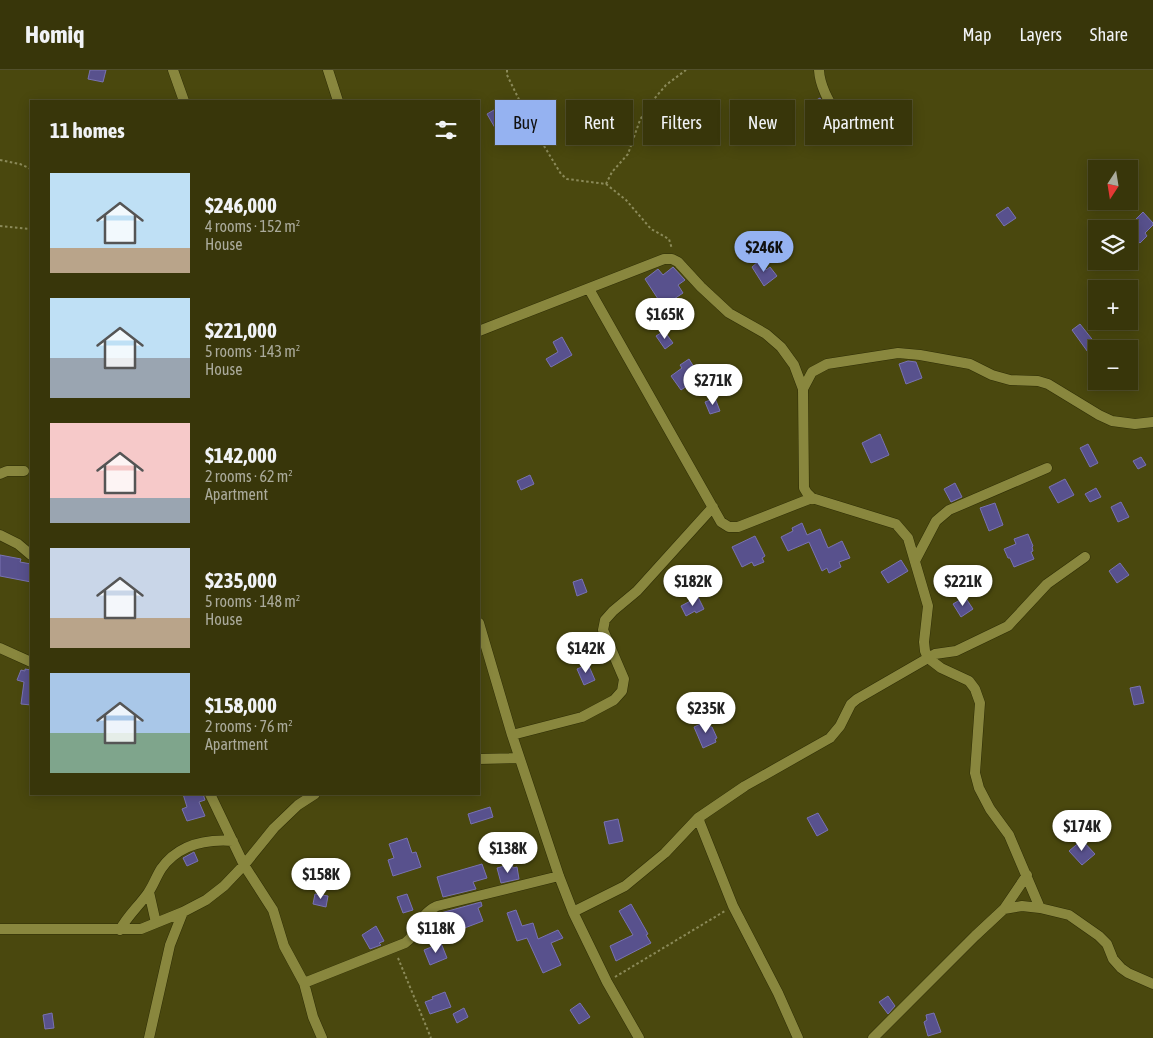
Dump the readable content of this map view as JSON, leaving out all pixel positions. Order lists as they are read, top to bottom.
{
  "north": "bottom",
  "page": {
    "header": "Homiq",
    "nav": ["Map", "Layers", "Share"],
    "chip": [
      "Buy",
      "Rent",
      "Filters",
      "New",
      "Apartment"
    ],
    "heading": "11 homes",
    "map_buttons": ["+", "−"],
    "list": [
      {
        "name": "$246,000",
        "note": "4 rooms · 152 m² · House"
      },
      {
        "name": "$221,000",
        "note": "5 rooms · 143 m² · House"
      },
      {
        "name": "$142,000",
        "note": "2 rooms · 62 m² · Apartment"
      },
      {
        "name": "$235,000",
        "note": "5 rooms · 148 m² · House"
      },
      {
        "name": "$158,000",
        "note": "2 rooms · 76 m² · Apartment"
      }
    ],
    "price": [
      "$246K",
      "$165K",
      "$271K",
      "$182K",
      "$221K",
      "$142K",
      "$235K",
      "$174K",
      "$138K",
      "$158K",
      "$118K"
    ]
  }
}
